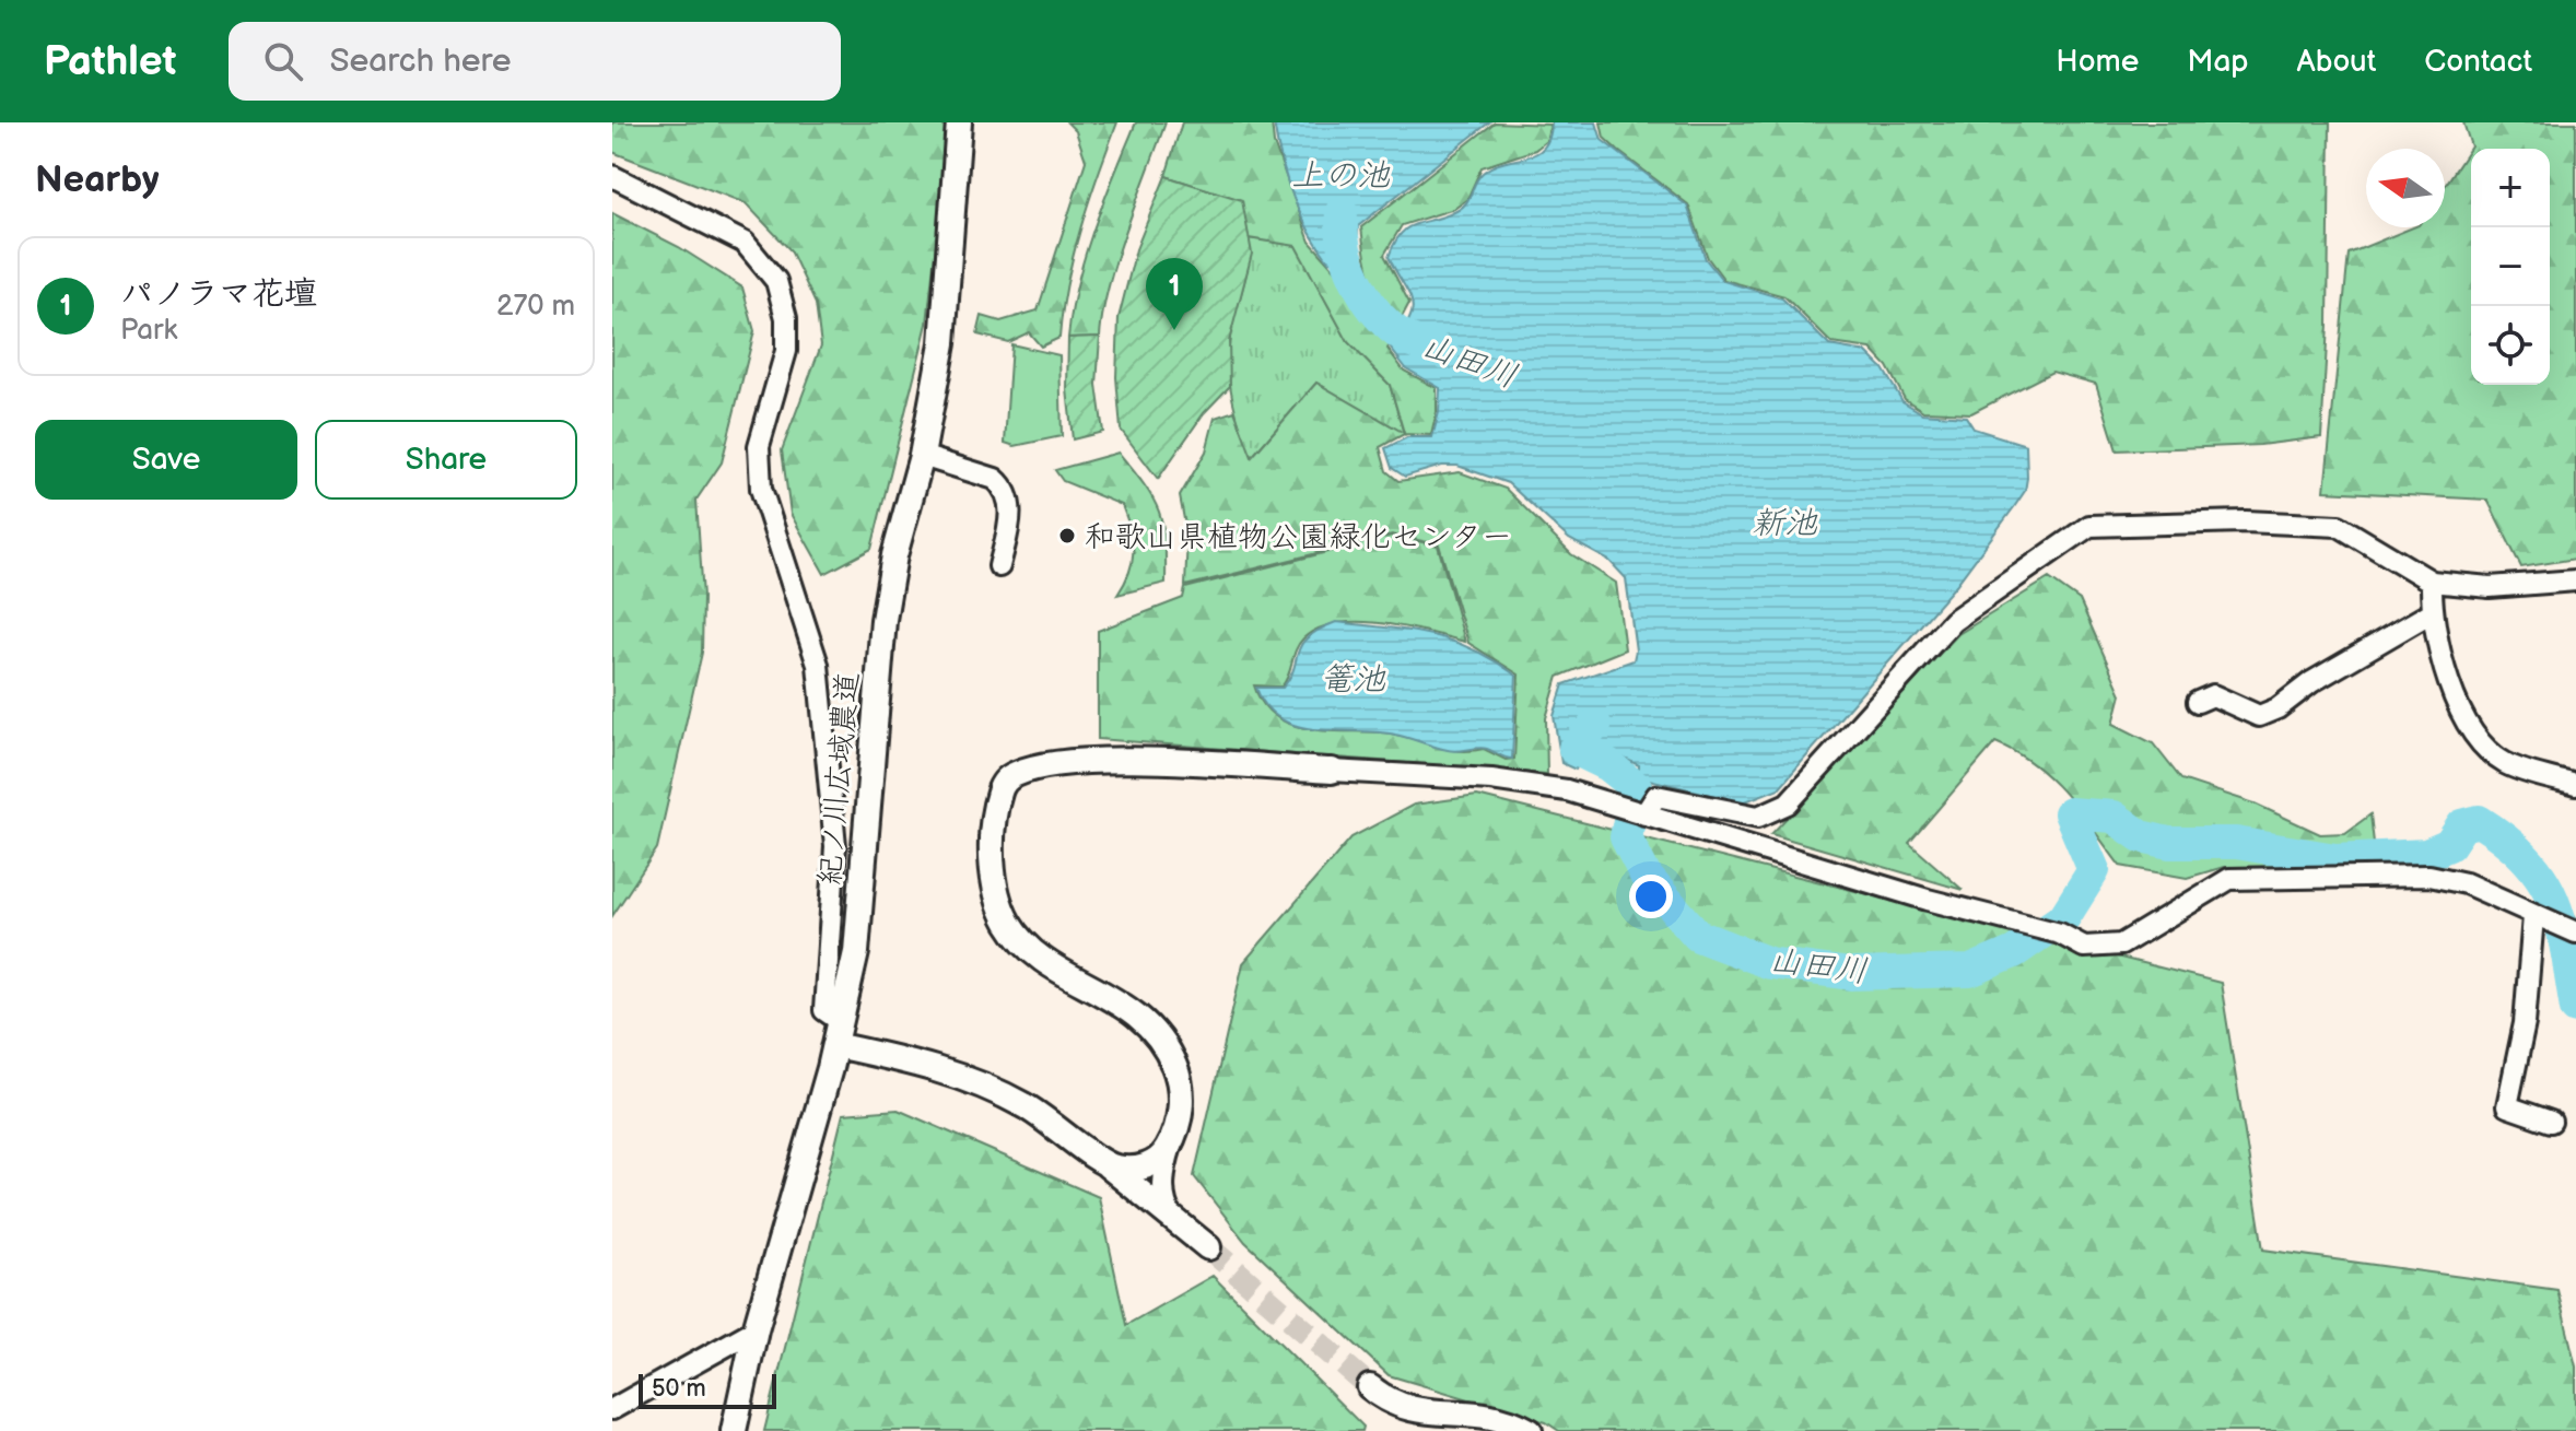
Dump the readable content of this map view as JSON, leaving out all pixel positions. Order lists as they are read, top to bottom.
{
  "streets": {
    "street": ["紀ノ川広域農道"]
  },
  "water": [
    "上の池",
    "山田川",
    "新池",
    "篭池"
  ],
  "places": ["和歌山県植物公園緑化センター"],
  "scale_bar": "50 m",
  "north": "left",
  "page": {
    "header": "Pathlet",
    "search": "Search here",
    "nav": [
      "Home",
      "Map",
      "About",
      "Contact"
    ],
    "heading": "Nearby",
    "map_buttons": ["+", "−"],
    "list": [
      {
        "mark": "1",
        "name": "パノラマ花壇",
        "note": "Park",
        "value": "270 m"
      }
    ],
    "pins": "1",
    "buttons": ["Save", "Share"],
    "scale": "50 m"
  }
}
